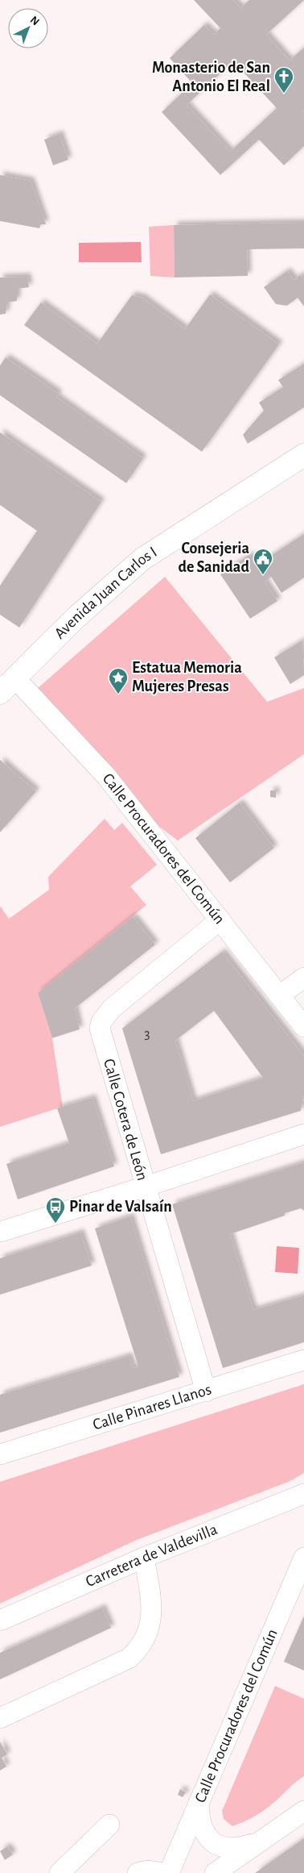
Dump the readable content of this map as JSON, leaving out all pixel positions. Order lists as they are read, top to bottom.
{
  "streets": {
    "main road": ["Avenida Juan Carlos I"],
    "street": [
      "Calle Procuradores del Común",
      "Calle Cotera de León",
      "Calle Pinares Llanos",
      "Carretera de Valdevilla"
    ]
  },
  "crossings": [
    ["Avenida Juan Carlos I", "Calle Procuradores del Común"],
    ["Calle Procuradores del Común", "Calle Cotera de León"],
    ["Calle Cotera de León", "Calle Pinares Llanos"]
  ],
  "places": {
    "church": ["Monasterio de San Antonio El Real"],
    "public building": ["Consejeria de Sanidad"],
    "place": ["Estatua Memoria Mujeres Presas"],
    "bus stop": ["Pinar de Valsaín"]
  },
  "house_numbers": ["3"],
  "north": "top right"
}
